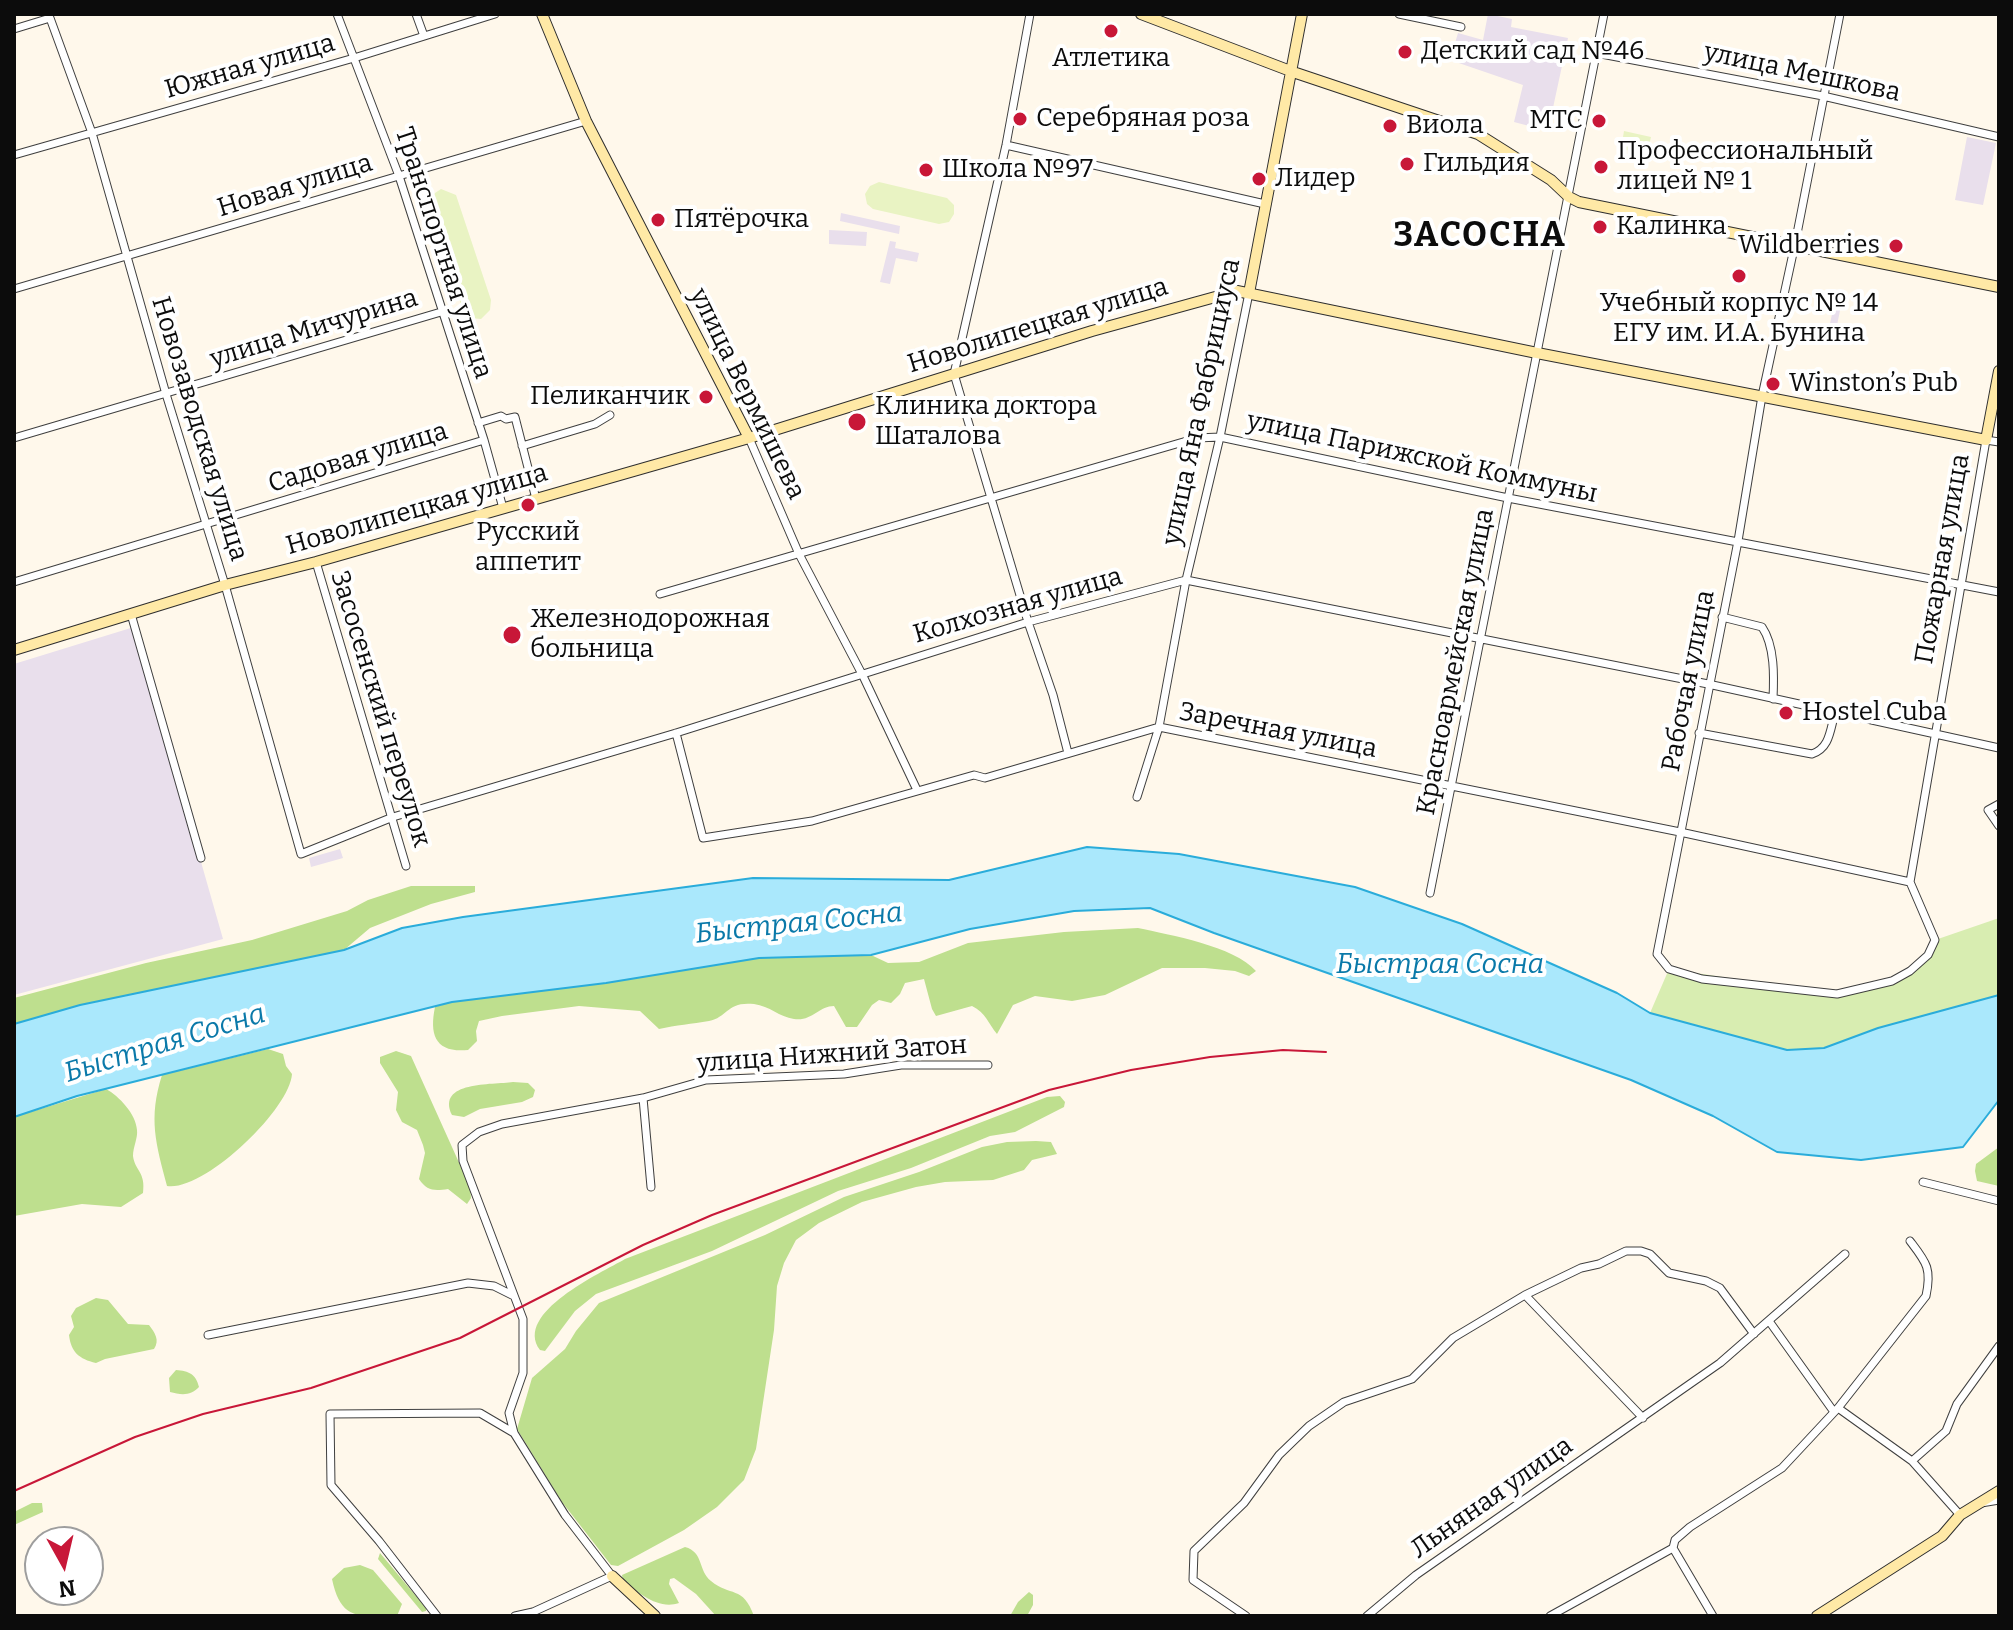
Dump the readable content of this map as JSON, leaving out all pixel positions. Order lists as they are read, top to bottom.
{
  "streets": {
    "street": [
      "Южная улица",
      "улица Мешкова",
      "Новая улица",
      "Транспортная улица",
      "Новолипецкая улица",
      "улица Мичурина",
      "улица Вермишева",
      "улица Яна Фабрициуса",
      "Новозаводская улица",
      "Садовая улица",
      "улица Парижской Коммуны",
      "Пожарная улица",
      "Колхозная улица",
      "Красноармейская улица",
      "Рабочая улица",
      "Засосенский переулок",
      "Заречная улица",
      "улица Нижний Затон",
      "Льняная улица"
    ]
  },
  "crossings": [
    ["Южная улица", "Транспортная улица"],
    ["Южная улица", "Новозаводская улица"],
    ["улица Мешкова", "Красноармейская улица"],
    ["Новая улица", "Транспортная улица"],
    ["Новая улица", "улица Вермишева"],
    ["Новая улица", "Новозаводская улица"],
    ["Транспортная улица", "Новолипецкая улица"],
    ["Транспортная улица", "улица Мичурина"],
    ["Транспортная улица", "Садовая улица"],
    ["Новолипецкая улица", "улица Вермишева"],
    ["Новолипецкая улица", "улица Яна Фабрициуса"],
    ["Новолипецкая улица", "Новозаводская улица"],
    ["Новолипецкая улица", "Пожарная улица"],
    ["Новолипецкая улица", "Красноармейская улица"],
    ["Новолипецкая улица", "Рабочая улица"],
    ["Новолипецкая улица", "Засосенский переулок"],
    ["улица Мичурина", "Новозаводская улица"],
    ["улица Вермишева", "улица Парижской Коммуны"],
    ["улица Вермишева", "Колхозная улица"],
    ["улица Вермишева", "Заречная улица"],
    ["улица Яна Фабрициуса", "улица Парижской Коммуны"],
    ["улица Яна Фабрициуса", "Колхозная улица"],
    ["улица Яна Фабрициуса", "Заречная улица"],
    ["Новозаводская улица", "Садовая улица"],
    ["Новозаводская улица", "Колхозная улица"],
    ["улица Парижской Коммуны", "Пожарная улица"],
    ["улица Парижской Коммуны", "Красноармейская улица"],
    ["улица Парижской Коммуны", "Рабочая улица"],
    ["Пожарная улица", "Колхозная улица"],
    ["Пожарная улица", "Рабочая улица"],
    ["Пожарная улица", "Заречная улица"],
    ["Колхозная улица", "Красноармейская улица"],
    ["Колхозная улица", "Рабочая улица"],
    ["Колхозная улица", "Засосенский переулок"],
    ["Колхозная улица", "Заречная улица"],
    ["Красноармейская улица", "Заречная улица"],
    ["Рабочая улица", "Заречная улица"]
  ],
  "districts": ["ЗАСОСНА"],
  "water": ["Быстрая Сосна"],
  "places": [
    "Атлетика",
    "Детский сад №46",
    "Серебряная роза",
    "МТС",
    "Виола",
    "Гильдия",
    "Профессиональный лицей № 1",
    "Школа №97",
    "Лидер",
    "Пятёрочка",
    "Калинка",
    "Wildberries",
    "Учебный корпус № 14 ЕГУ им. И.А. Бунина",
    "Winston’s Pub",
    "Пеликанчик",
    "Клиника доктора Шаталова",
    "Русский аппетит",
    "Железнодорожная больница",
    "Hostel Cuba"
  ],
  "north": "bottom"
}
